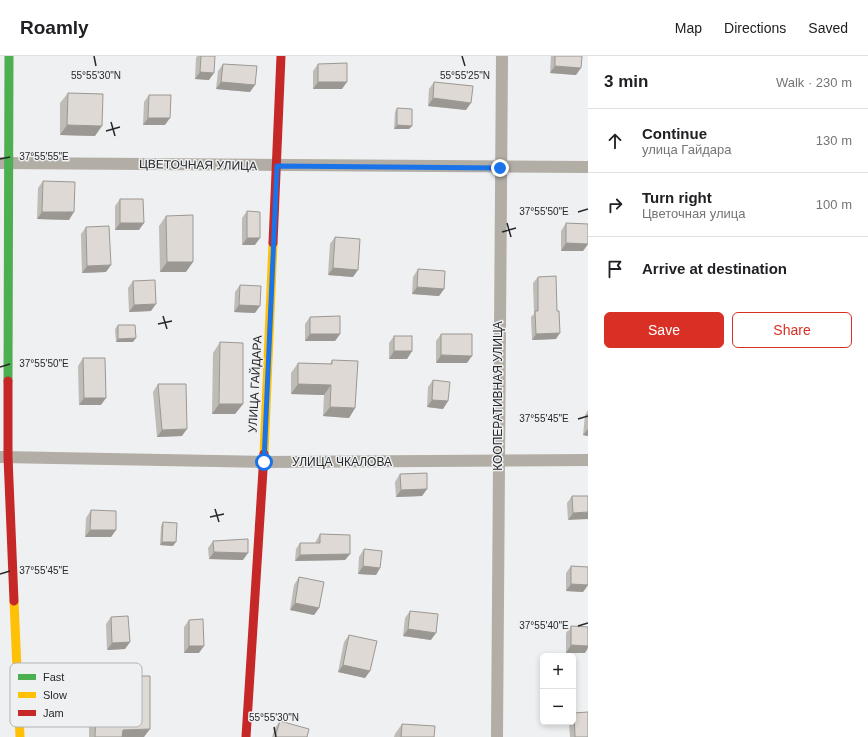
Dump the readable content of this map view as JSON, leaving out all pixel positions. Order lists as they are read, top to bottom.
{
  "streets": {
    "street": [
      "ЦВЕТОЧНАЯ УЛИЦА",
      "УЛИЦА ГАЙДАРА",
      "КООПЕРАТИВНАЯ УЛИЦА",
      "УЛИЦА ЧКАЛОВА"
    ]
  },
  "crossings": [
    ["ЦВЕТОЧНАЯ УЛИЦА", "УЛИЦА ГАЙДАРА"],
    ["ЦВЕТОЧНАЯ УЛИЦА", "КООПЕРАТИВНАЯ УЛИЦА"],
    ["УЛИЦА ГАЙДАРА", "УЛИЦА ЧКАЛОВА"],
    ["КООПЕРАТИВНАЯ УЛИЦА", "УЛИЦА ЧКАЛОВА"]
  ],
  "legend": ["Fast", "Slow", "Jam"],
  "page": {
    "header": "Roamly",
    "nav": ["Map", "Directions", "Saved"],
    "heading": ["3 min", "Walk · 230 m"],
    "list": [
      ["Continue", "улица Гайдара", "130 m"],
      ["Turn right", "Цветочная улица", "100 m"],
      "Arrive at destination"
    ],
    "buttons": ["Save", "Share"],
    "map_buttons": ["+", "−"]
  },
  "coordinates": [
    "55°55'30\"N",
    "55°55'25\"N",
    "37°55'55\"E",
    "37°55'50\"E",
    "37°55'45\"E",
    "37°55'40\"E"
  ]
}
